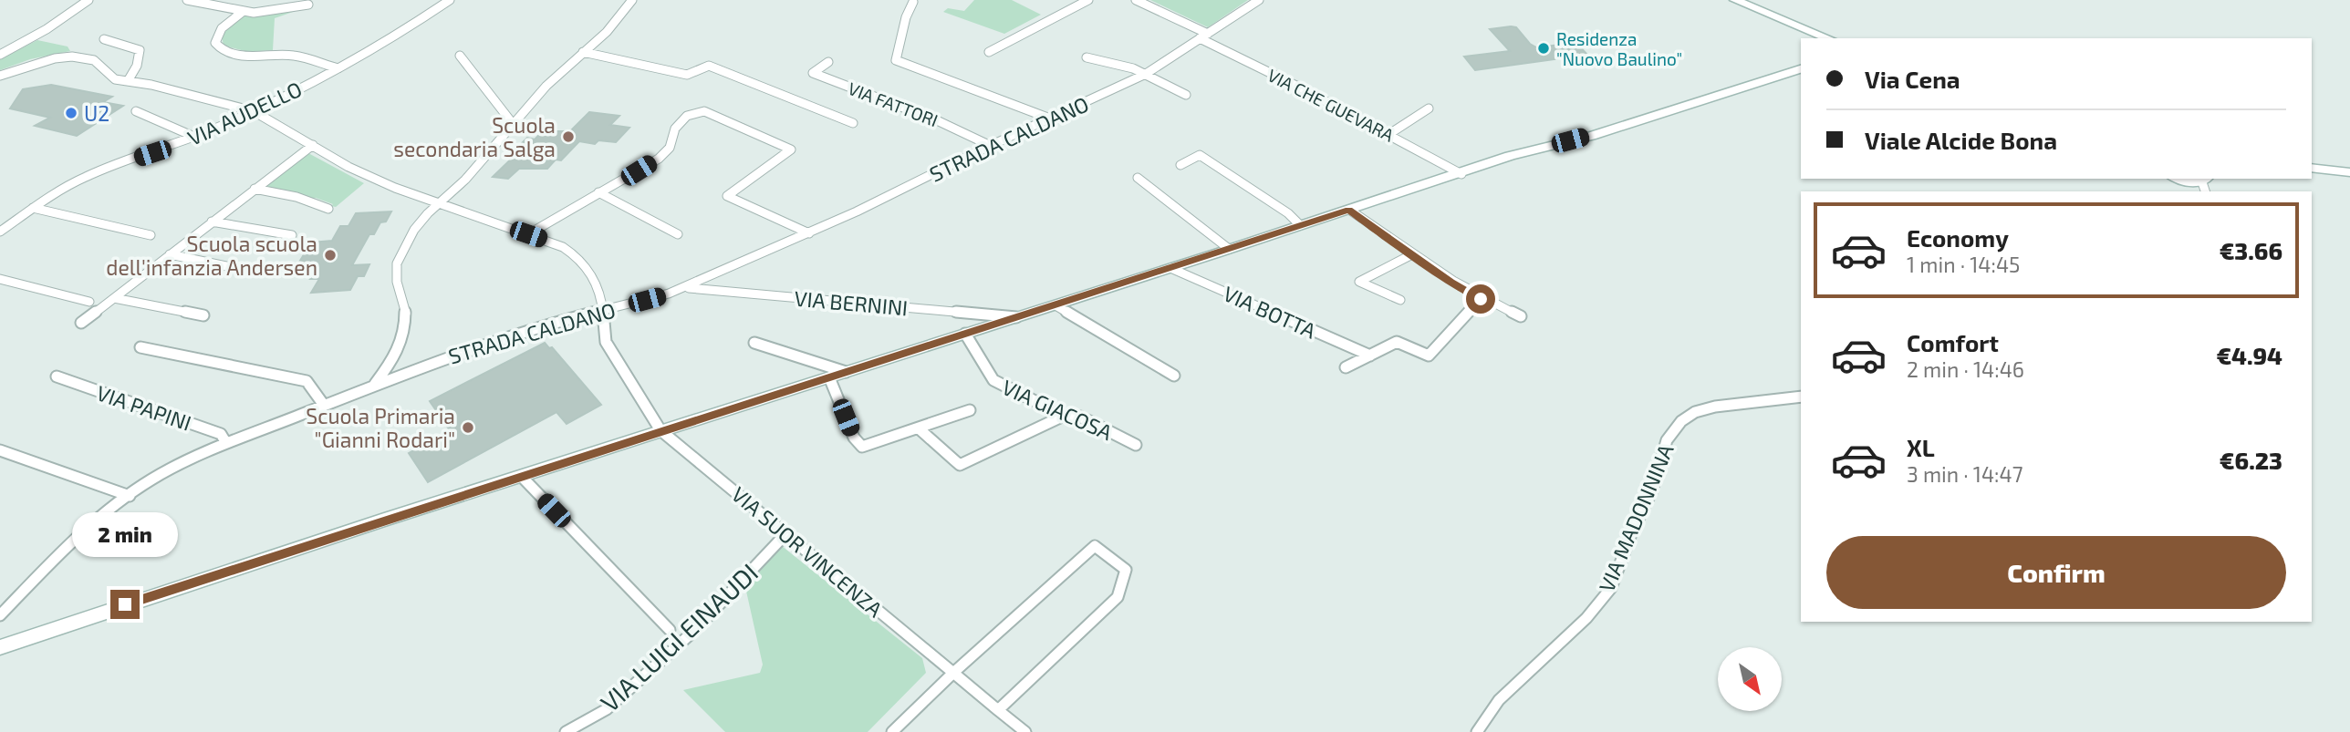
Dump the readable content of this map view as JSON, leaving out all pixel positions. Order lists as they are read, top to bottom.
{
  "streets": {
    "street": [
      "VIA FATTORI",
      "VIA CHE GUEVARA",
      "VIA AUDELLO",
      "STRADA CALDANO",
      "VIA BERNINI",
      "VIA BOTTA",
      "VIA PAPINI",
      "VIA GIACOSA",
      "VIA MADONNINA",
      "VIA SUOR VINCENZA",
      "VIA LUIGI EINAUDI"
    ]
  },
  "crossings": [
    ["VIA FATTORI", "STRADA CALDANO"],
    ["VIA CHE GUEVARA", "STRADA CALDANO"],
    ["VIA AUDELLO", "VIA SUOR VINCENZA"],
    ["STRADA CALDANO", "VIA BERNINI"],
    ["STRADA CALDANO", "VIA PAPINI"],
    ["STRADA CALDANO", "VIA SUOR VINCENZA"],
    ["VIA SUOR VINCENZA", "VIA LUIGI EINAUDI"]
  ],
  "places": [
    "Residenza \"Nuovo Baulino\"",
    "U2",
    "Scuola secondaria Salga",
    "Scuola scuola dell'infanzia Andersen",
    "Scuola Primaria \"Gianni Rodari\""
  ],
  "north": "bottom right",
  "page": {
    "banner": ["Via Cena", "Viale Alcide Bona"],
    "list": [
      {
        "name": "Economy",
        "note": "1 min · 14:45",
        "value": "€3.66"
      },
      {
        "name": "Comfort",
        "note": "2 min · 14:46",
        "value": "€4.94"
      },
      {
        "name": "XL",
        "note": "3 min · 14:47",
        "value": "€6.23"
      }
    ],
    "bubble": "2 min",
    "buttons": "Confirm"
  }
}
